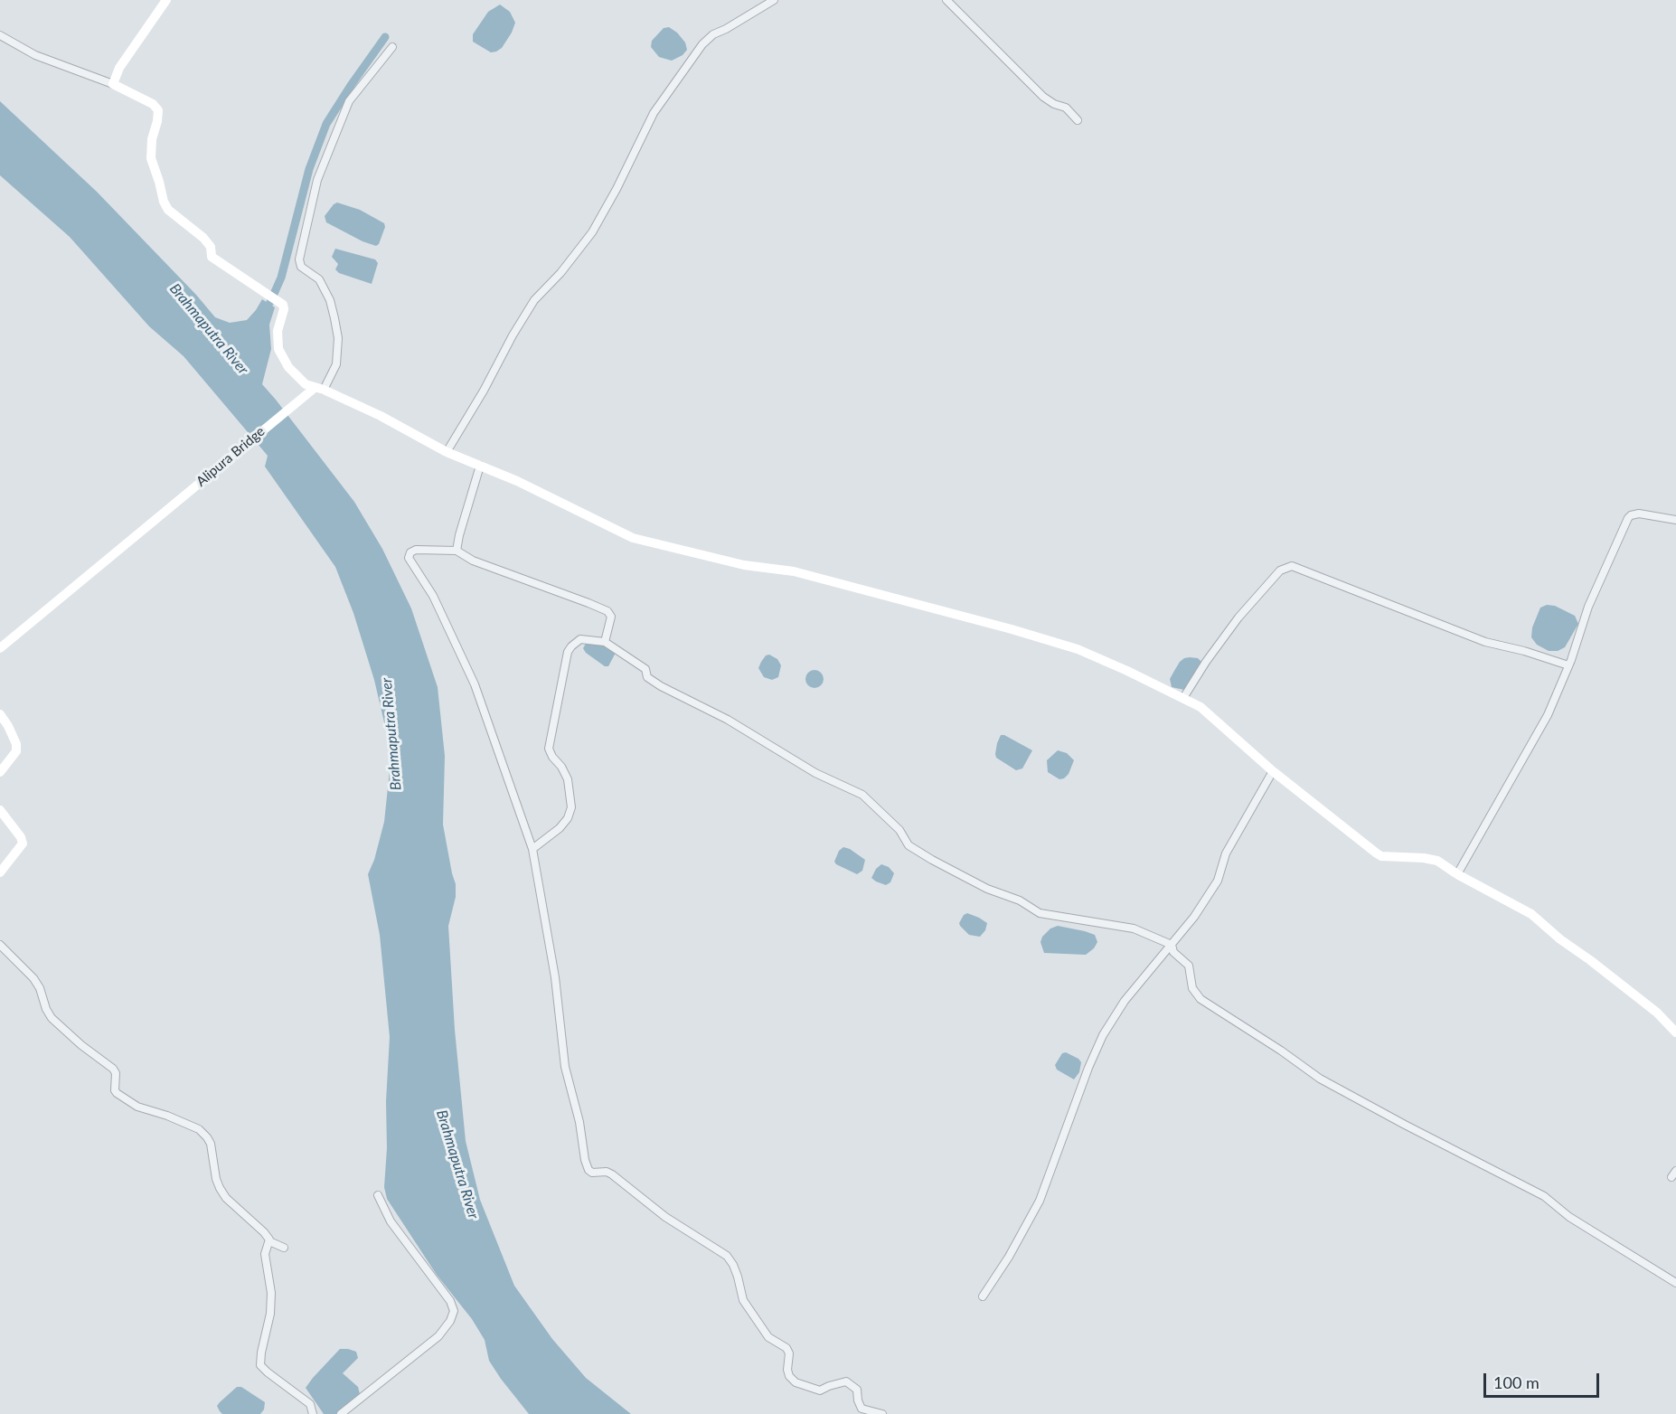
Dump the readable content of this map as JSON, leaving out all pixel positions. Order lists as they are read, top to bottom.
{
  "streets": {
    "street": ["Alipura Bridge"]
  },
  "water": ["Brahmaputra River"],
  "scale_bar": "100 m"
}
